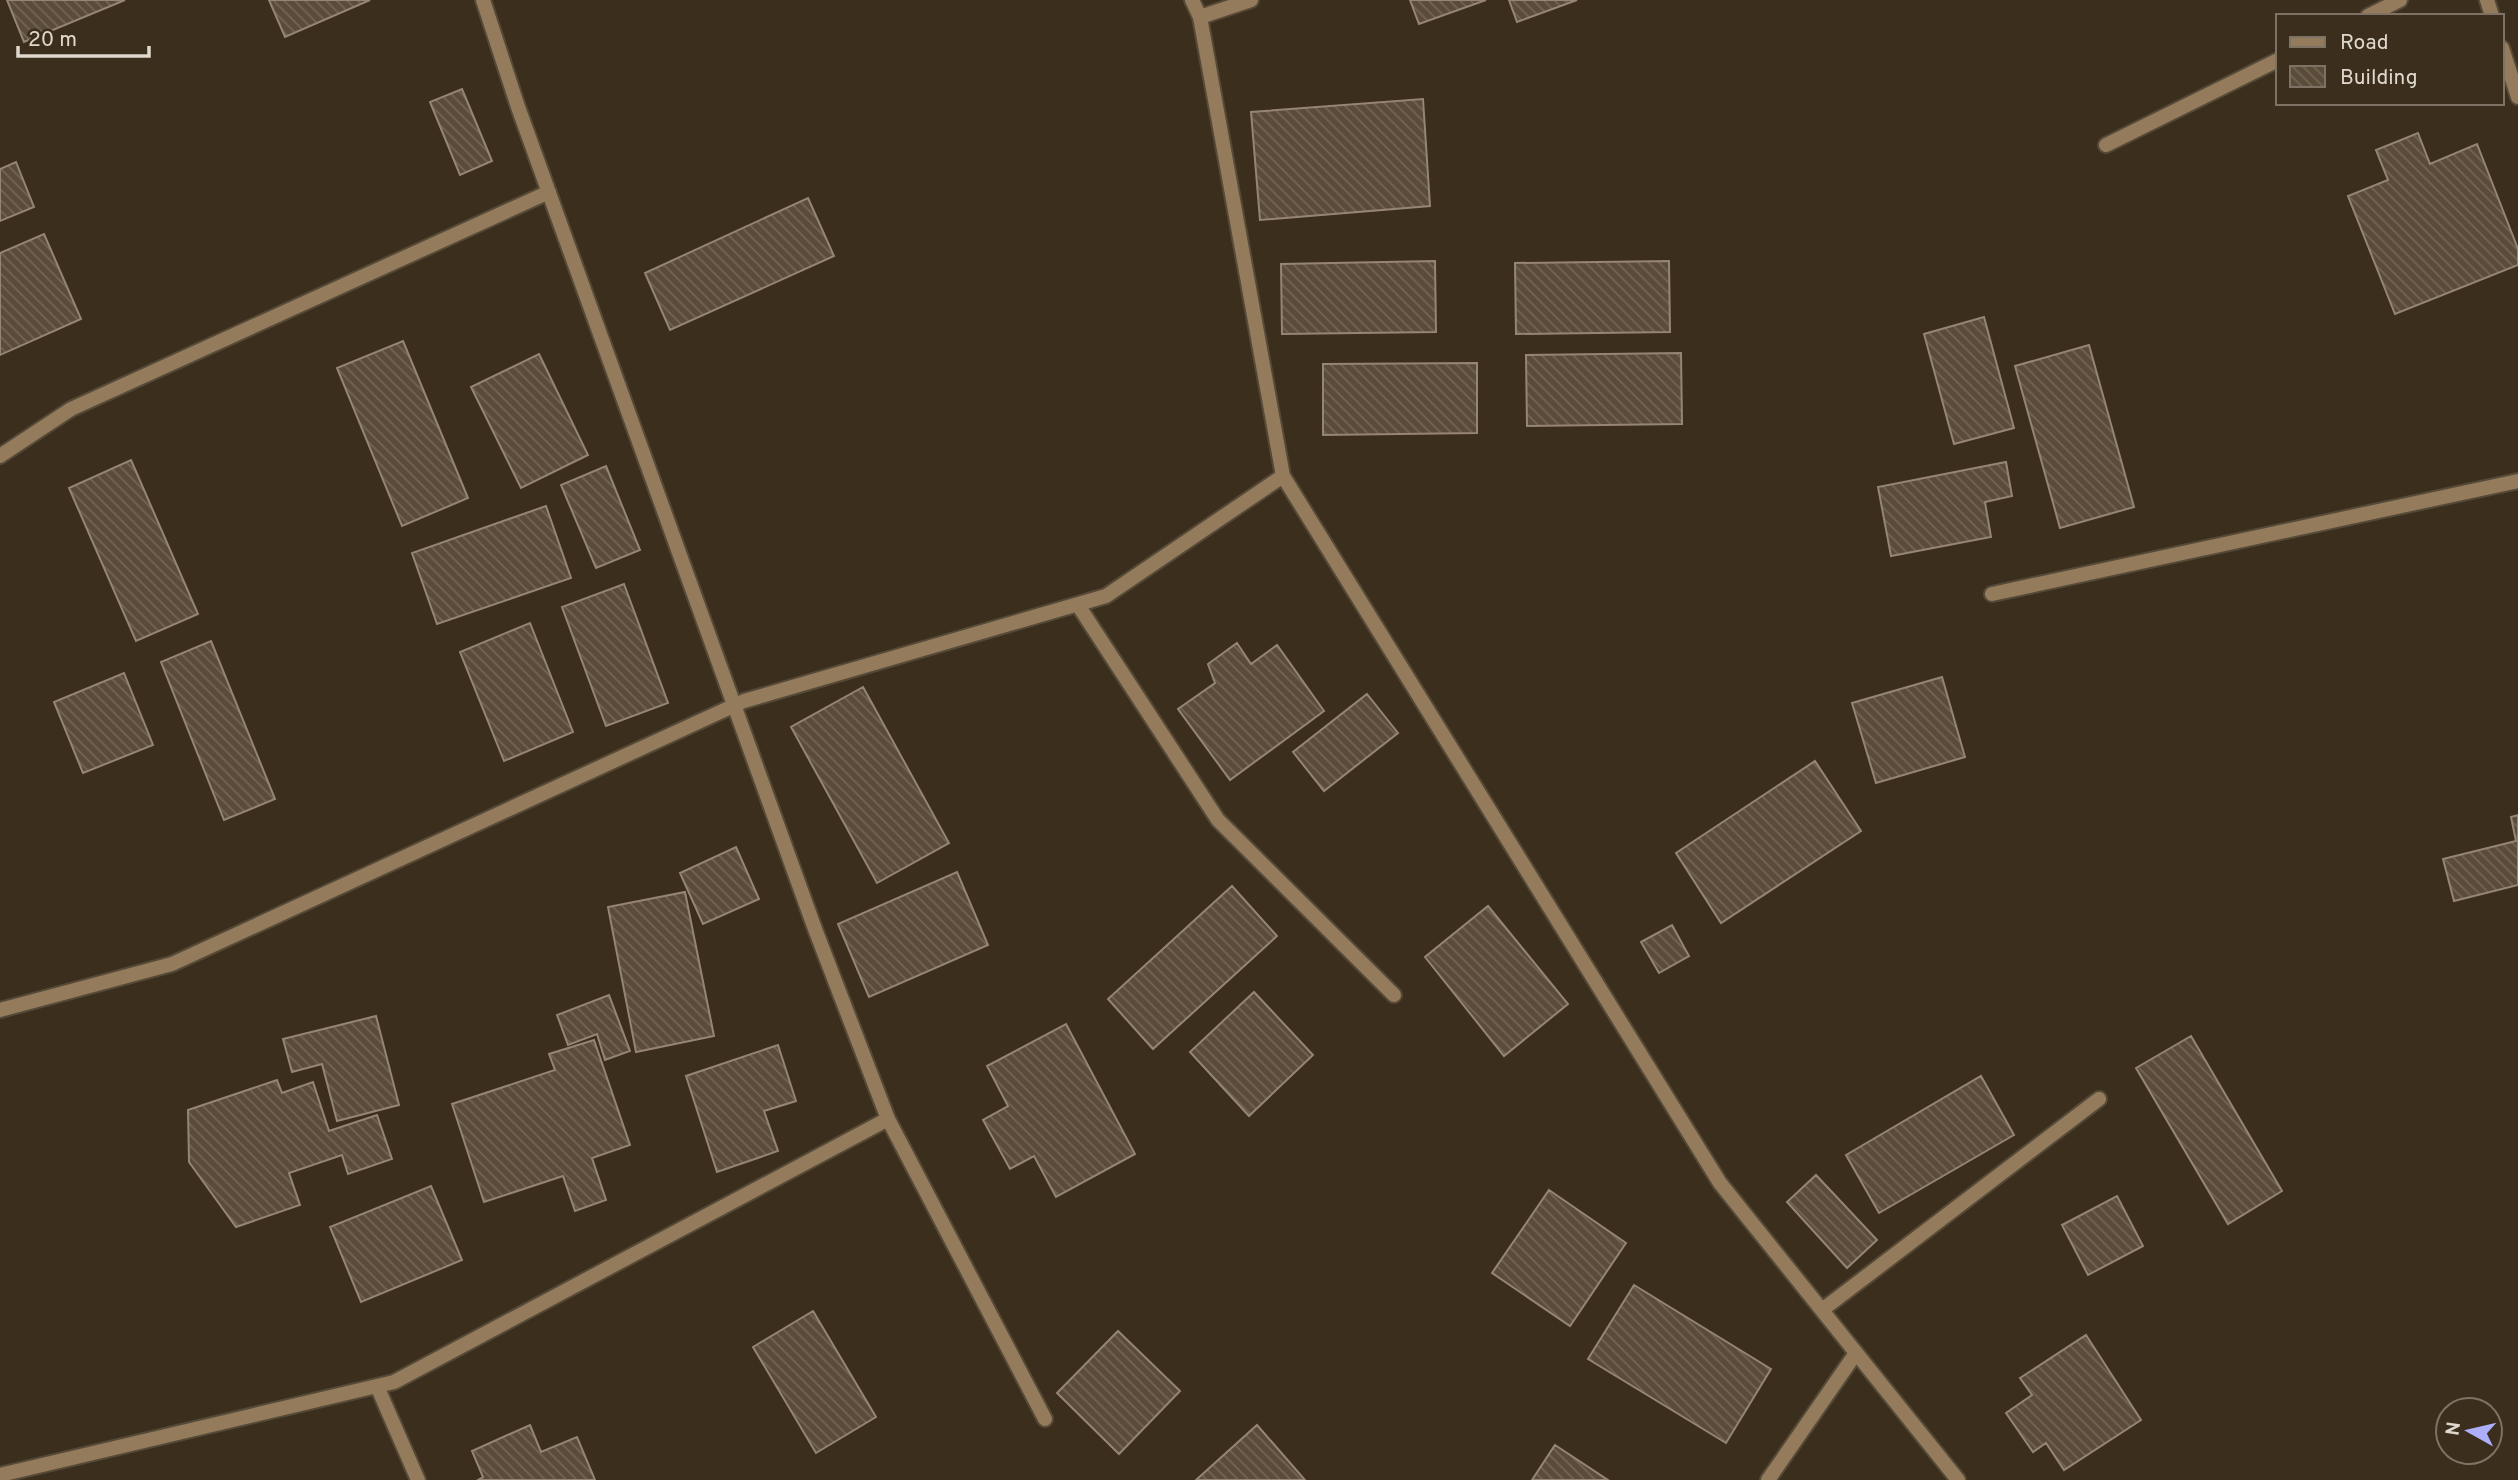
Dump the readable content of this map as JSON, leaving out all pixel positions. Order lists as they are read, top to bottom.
{
  "legend": ["Road", "Building"],
  "scale_bar": "20 m",
  "north": "left"
}
